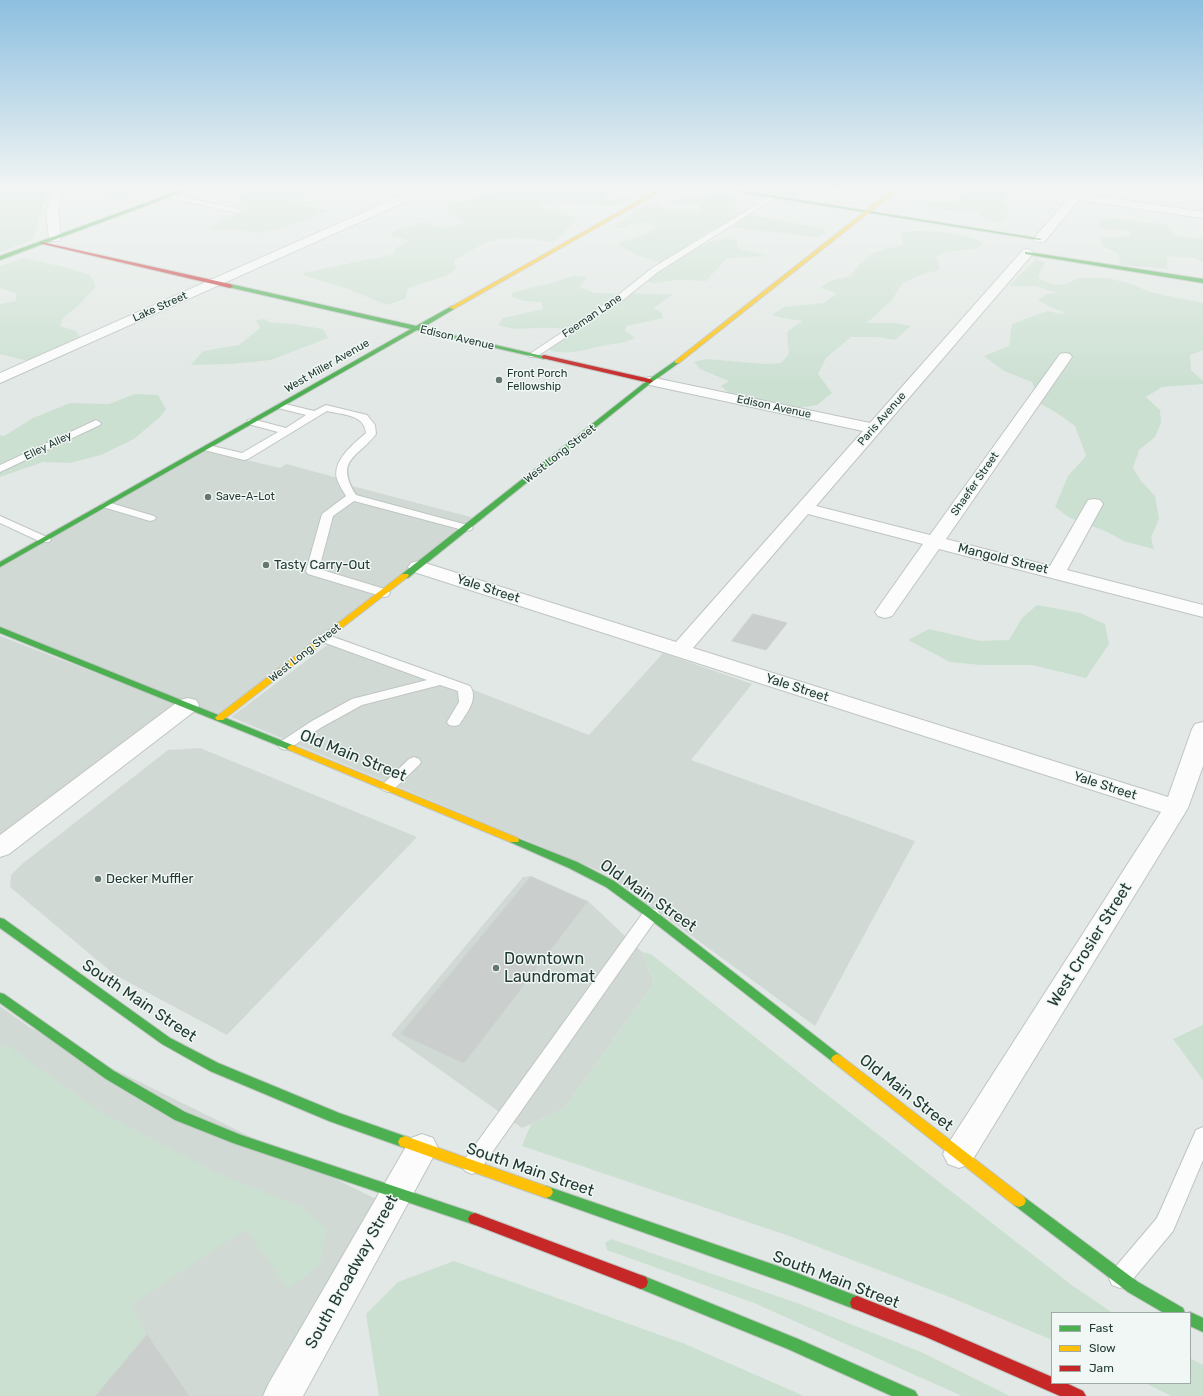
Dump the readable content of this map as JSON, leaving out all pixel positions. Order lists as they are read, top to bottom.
{
  "streets": {
    "main road": [
      "Edison Avenue",
      "West Miller Avenue",
      "West Long Street",
      "Old Main Street",
      "South Main Street"
    ],
    "street": [
      "Lake Street",
      "Paris Avenue",
      "Shaefer Street",
      "Mangold Street",
      "Yale Street",
      "West Crosier Street",
      "South Broadway Street"
    ],
    "lane": ["Feeman Lane", "Elley Alley"]
  },
  "crossings": [
    ["Lake Street", "Edison Avenue"],
    ["Feeman Lane", "Edison Avenue"],
    ["Edison Avenue", "West Miller Avenue"],
    ["Edison Avenue", "Paris Avenue"],
    ["Edison Avenue", "West Long Street"],
    ["Paris Avenue", "Mangold Street"],
    ["Paris Avenue", "Yale Street"],
    ["West Long Street", "Yale Street"],
    ["West Long Street", "Old Main Street"],
    ["Shaefer Street", "Mangold Street"],
    ["Yale Street", "West Crosier Street"],
    ["Old Main Street", "West Crosier Street"],
    ["South Main Street", "South Broadway Street"]
  ],
  "places": [
    "Front Porch Fellowship",
    "Save-A-Lot",
    "Tasty Carry-Out",
    "Decker Muffler",
    "Downtown Laundromat"
  ],
  "legend": ["Fast", "Slow", "Jam"]
}
